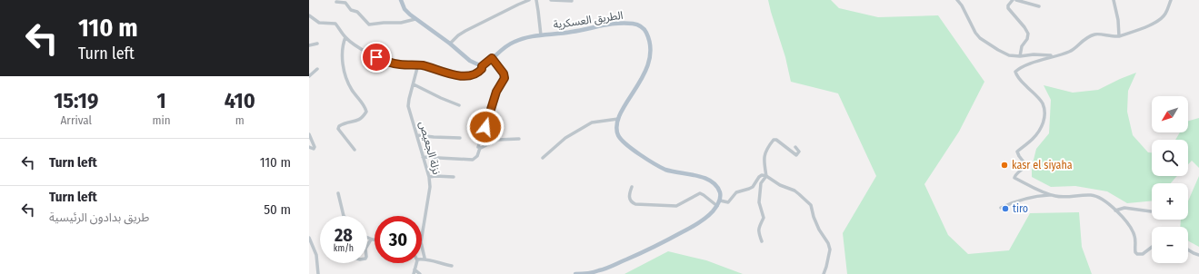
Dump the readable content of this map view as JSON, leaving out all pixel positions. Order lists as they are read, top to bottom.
{
  "streets": {
    "main road": ["الطريق العسكرية"],
    "street": ["نزلة الجعيص"]
  },
  "places": ["kasr el siyaha", "tiro"],
  "north": "bottom left",
  "page": {
    "turn": ["110 m", "Turn left"],
    "eta": [
      "15:19",
      "Arrival",
      "1",
      "min",
      "410",
      "m"
    ],
    "map_buttons": ["+", "−"],
    "list": [
      {
        "name": "Turn left",
        "value": "110 m"
      },
      {
        "name": "Turn left",
        "note": "طريق بدادون الرئيسية",
        "value": "50 m"
      }
    ],
    "speed": "28 km/h",
    "limit": "30"
  }
}
